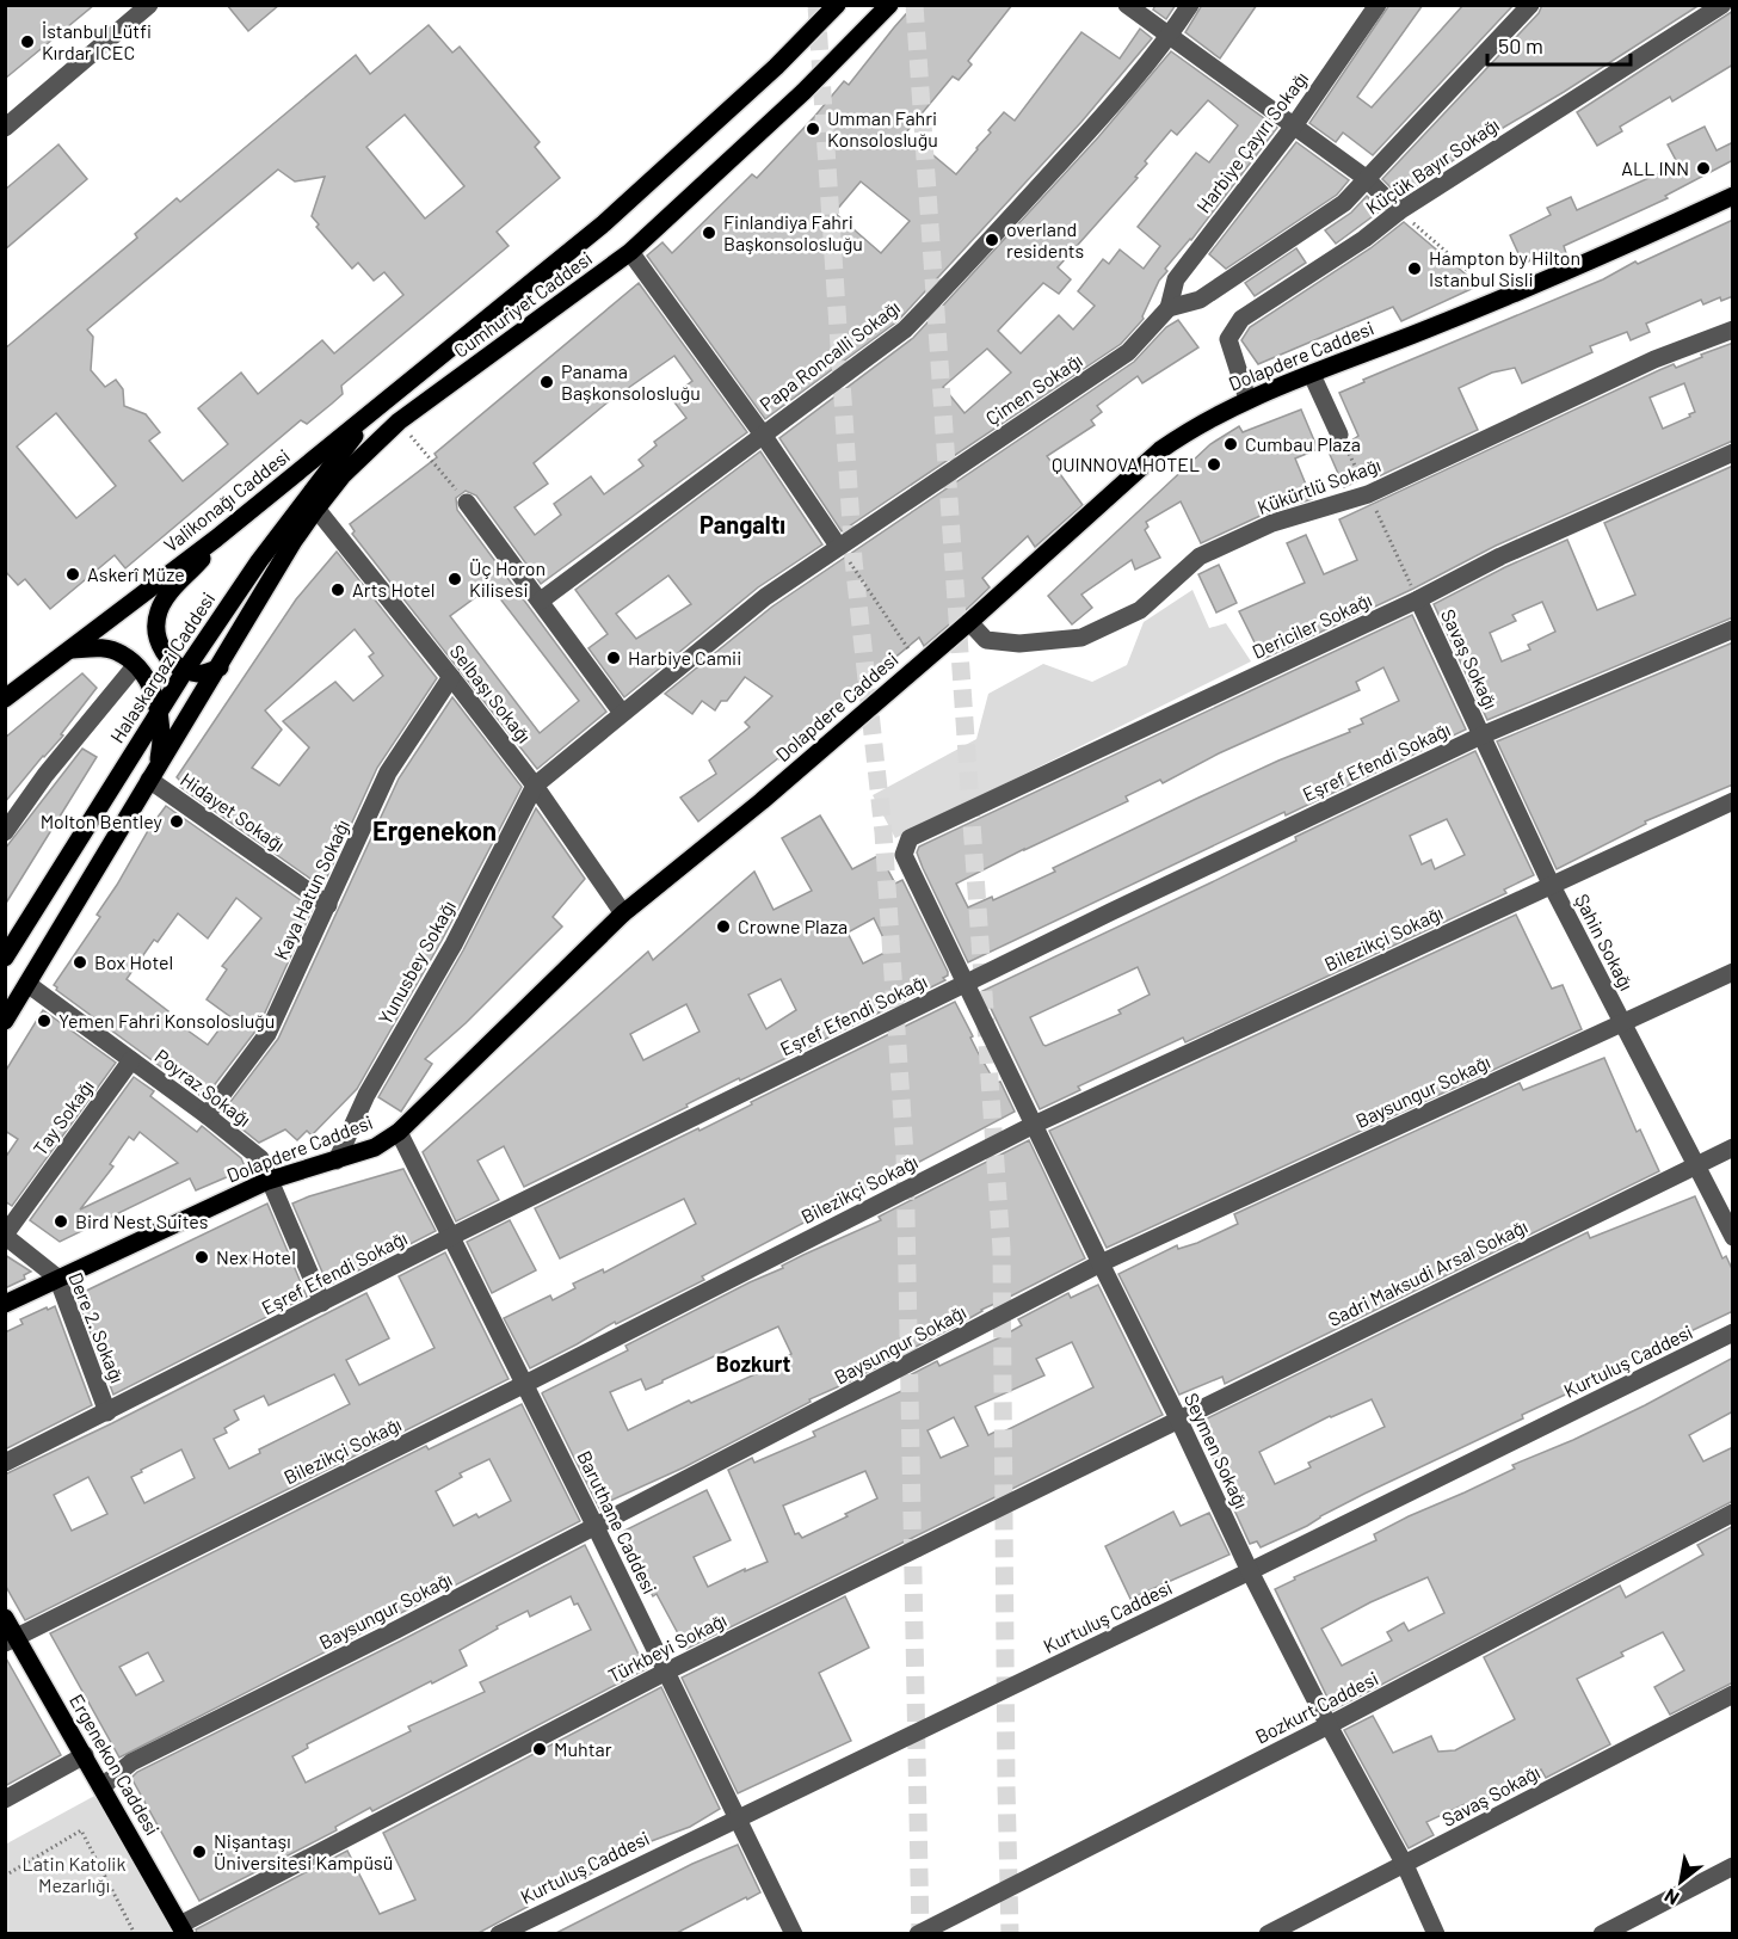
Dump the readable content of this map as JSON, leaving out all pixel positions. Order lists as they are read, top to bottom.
{
  "streets": {
    "main road": [
      "Cumhuriyet Caddesi",
      "Dolapdere Caddesi",
      "Valikonağı Caddesi",
      "Halaskargazi Caddesi",
      "Ergenekon Caddesi"
    ],
    "street": [
      "Harbiye Çayırı Sokağı",
      "Küçük Bayır Sokağı",
      "Papa Roncalli Sokağı",
      "Çimen Sokağı",
      "Kükürtlü Sokağı",
      "Dericiler Sokağı",
      "Savaş Sokağı",
      "Selbaşı Sokağı",
      "Eşref Efendi Sokağı",
      "Hidayet Sokağı",
      "Kaya Hatun Sokağı",
      "Bilezikçi Sokağı",
      "Şahin Sokağı",
      "Yunusbey Sokağı",
      "Poyraz Sokağı",
      "Baysungur Sokağı",
      "Tay Sokağı",
      "Sadri Maksudi Arsal Sokağı",
      "Dere 2. Sokağı",
      "Kurtuluş Caddesi",
      "Seymen Sokağı",
      "Baruthane Caddesi",
      "Türkbeyi Sokağı",
      "Bozkurt Caddesi"
    ]
  },
  "crossings": [
    ["Harbiye Çayırı Sokağı", "Çimen Sokağı"],
    ["Küçük Bayır Sokağı", "Dolapdere Caddesi"],
    ["Cumhuriyet Caddesi", "Valikonağı Caddesi"],
    ["Cumhuriyet Caddesi", "Halaskargazi Caddesi"],
    ["Cumhuriyet Caddesi", "Selbaşı Sokağı"],
    ["Cumhuriyet Caddesi", "Hidayet Sokağı"],
    ["Dolapdere Caddesi", "Kükürtlü Sokağı"],
    ["Dolapdere Caddesi", "Selbaşı Sokağı"],
    ["Dolapdere Caddesi", "Yunusbey Sokağı"],
    ["Dolapdere Caddesi", "Poyraz Sokağı"],
    ["Dolapdere Caddesi", "Dere 2. Sokağı"],
    ["Dolapdere Caddesi", "Baruthane Caddesi"],
    ["Çimen Sokağı", "Selbaşı Sokağı"],
    ["Çimen Sokağı", "Yunusbey Sokağı"],
    ["Valikonağı Caddesi", "Halaskargazi Caddesi"],
    ["Dericiler Sokağı", "Savaş Sokağı"],
    ["Dericiler Sokağı", "Eşref Efendi Sokağı"],
    ["Dericiler Sokağı", "Seymen Sokağı"],
    ["Savaş Sokağı", "Eşref Efendi Sokağı"],
    ["Savaş Sokağı", "Şahin Sokağı"],
    ["Savaş Sokağı", "Seymen Sokağı"],
    ["Selbaşı Sokağı", "Kaya Hatun Sokağı"],
    ["Selbaşı Sokağı", "Yunusbey Sokağı"],
    ["Eşref Efendi Sokağı", "Şahin Sokağı"],
    ["Eşref Efendi Sokağı", "Poyraz Sokağı"],
    ["Eşref Efendi Sokağı", "Dere 2. Sokağı"],
    ["Eşref Efendi Sokağı", "Seymen Sokağı"],
    ["Eşref Efendi Sokağı", "Baruthane Caddesi"],
    ["Hidayet Sokağı", "Kaya Hatun Sokağı"],
    ["Kaya Hatun Sokağı", "Poyraz Sokağı"],
    ["Bilezikçi Sokağı", "Şahin Sokağı"],
    ["Bilezikçi Sokağı", "Seymen Sokağı"],
    ["Bilezikçi Sokağı", "Baruthane Caddesi"],
    ["Bilezikçi Sokağı", "Ergenekon Caddesi"],
    ["Şahin Sokağı", "Baysungur Sokağı"],
    ["Şahin Sokağı", "Sadri Maksudi Arsal Sokağı"],
    ["Poyraz Sokağı", "Tay Sokağı"],
    ["Baysungur Sokağı", "Seymen Sokağı"],
    ["Baysungur Sokağı", "Baruthane Caddesi"],
    ["Baysungur Sokağı", "Ergenekon Caddesi"],
    ["Tay Sokağı", "Dere 2. Sokağı"],
    ["Sadri Maksudi Arsal Sokağı", "Seymen Sokağı"],
    ["Sadri Maksudi Arsal Sokağı", "Türkbeyi Sokağı"],
    ["Kurtuluş Caddesi", "Seymen Sokağı"],
    ["Kurtuluş Caddesi", "Baruthane Caddesi"],
    ["Seymen Sokağı", "Türkbeyi Sokağı"],
    ["Seymen Sokağı", "Bozkurt Caddesi"],
    ["Baruthane Caddesi", "Türkbeyi Sokağı"],
    ["Türkbeyi Sokağı", "Ergenekon Caddesi"]
  ],
  "districts": ["Pangaltı", "Ergenekon", "Bozkurt"],
  "parks": ["Latin Katolik Mezarlığı"],
  "places": [
    "İstanbul Lütfi Kırdar ICEC",
    "Umman Fahri Konsolosluğu",
    "ALL INN",
    "Finlandiya Fahri Başkonsolosluğu",
    "overland residents",
    "Hampton by Hilton Istanbul Sisli",
    "Panama Başkonsolosluğu",
    "Cumbau Plaza",
    "QUINNOVA HOTEL",
    "Askerî Müze",
    "Üç Horon Kilisesi",
    "Arts Hotel",
    "Harbiye Camii",
    "Molton Bentley",
    "Crowne Plaza",
    "Box Hotel",
    "Yemen Fahri Konsolosluğu",
    "Bird Nest Suites",
    "Nex Hotel",
    "Muhtar",
    "Nişantaşı Üniversitesi Kampüsü"
  ],
  "scale_bar": "50 m",
  "north": "bottom left"
}
